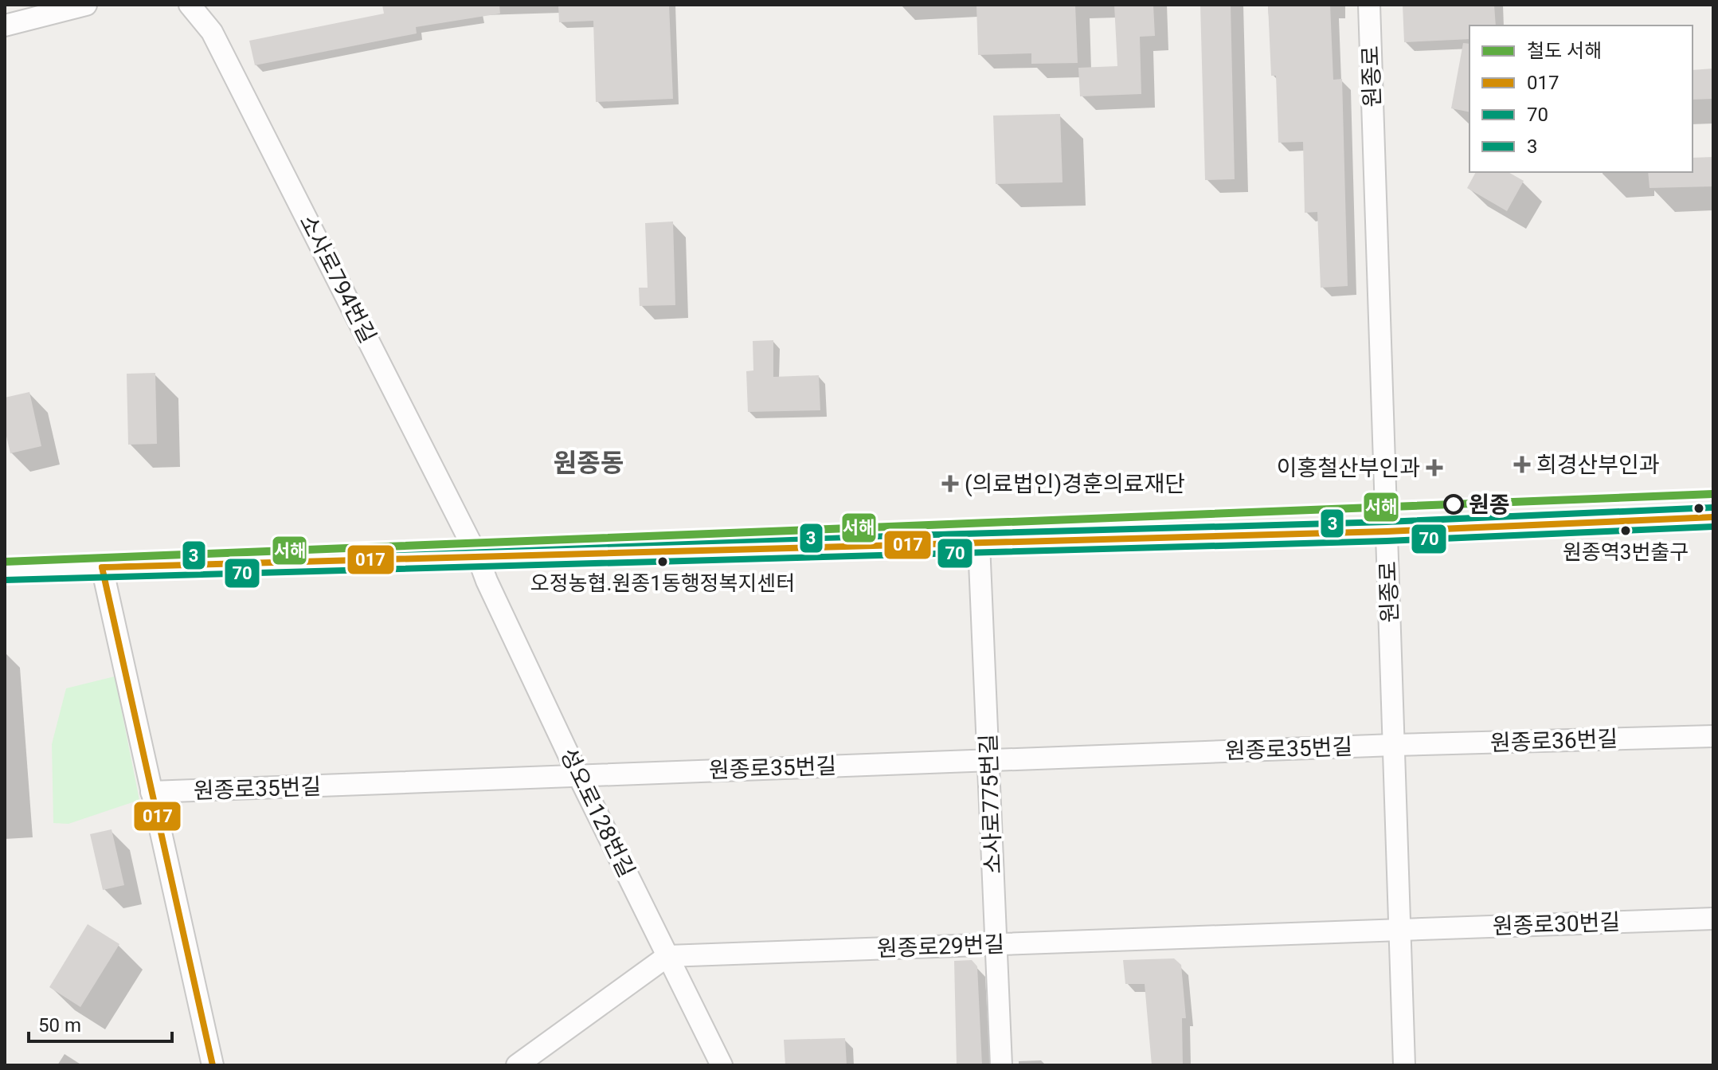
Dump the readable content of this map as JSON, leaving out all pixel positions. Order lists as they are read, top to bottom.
{
  "streets": {
    "street": [
      "원종로",
      "소사로794번길",
      "원종로36번길",
      "원종로35번길",
      "소사로775번길",
      "성오로128번길",
      "원종로30번길",
      "원종로29번길"
    ]
  },
  "crossings": [
    ["원종로", "원종로36번길"],
    ["원종로", "원종로35번길"],
    ["원종로", "원종로30번길"],
    ["원종로", "원종로29번길"],
    ["소사로794번길", "성오로128번길"],
    ["원종로36번길", "원종로35번길"],
    ["원종로35번길", "소사로775번길"],
    ["원종로35번길", "성오로128번길"],
    ["소사로775번길", "원종로29번길"],
    ["성오로128번길", "원종로29번길"],
    ["원종로30번길", "원종로29번길"]
  ],
  "districts": ["원종동"],
  "places": {
    "health": ["희경산부인과", "이홍철산부인과", "(의료법인)경훈의료재단"],
    "other": ["원종", "원종역3번출구", "오정농협.원종1동행정복지센터"]
  },
  "lines": [
    "rail line 서해",
    "transit line 3",
    "transit line 017",
    "transit line 70"
  ],
  "legend": [
    "철도 서해",
    "017",
    "70",
    "3"
  ],
  "scale_bar": "50 m"
}
